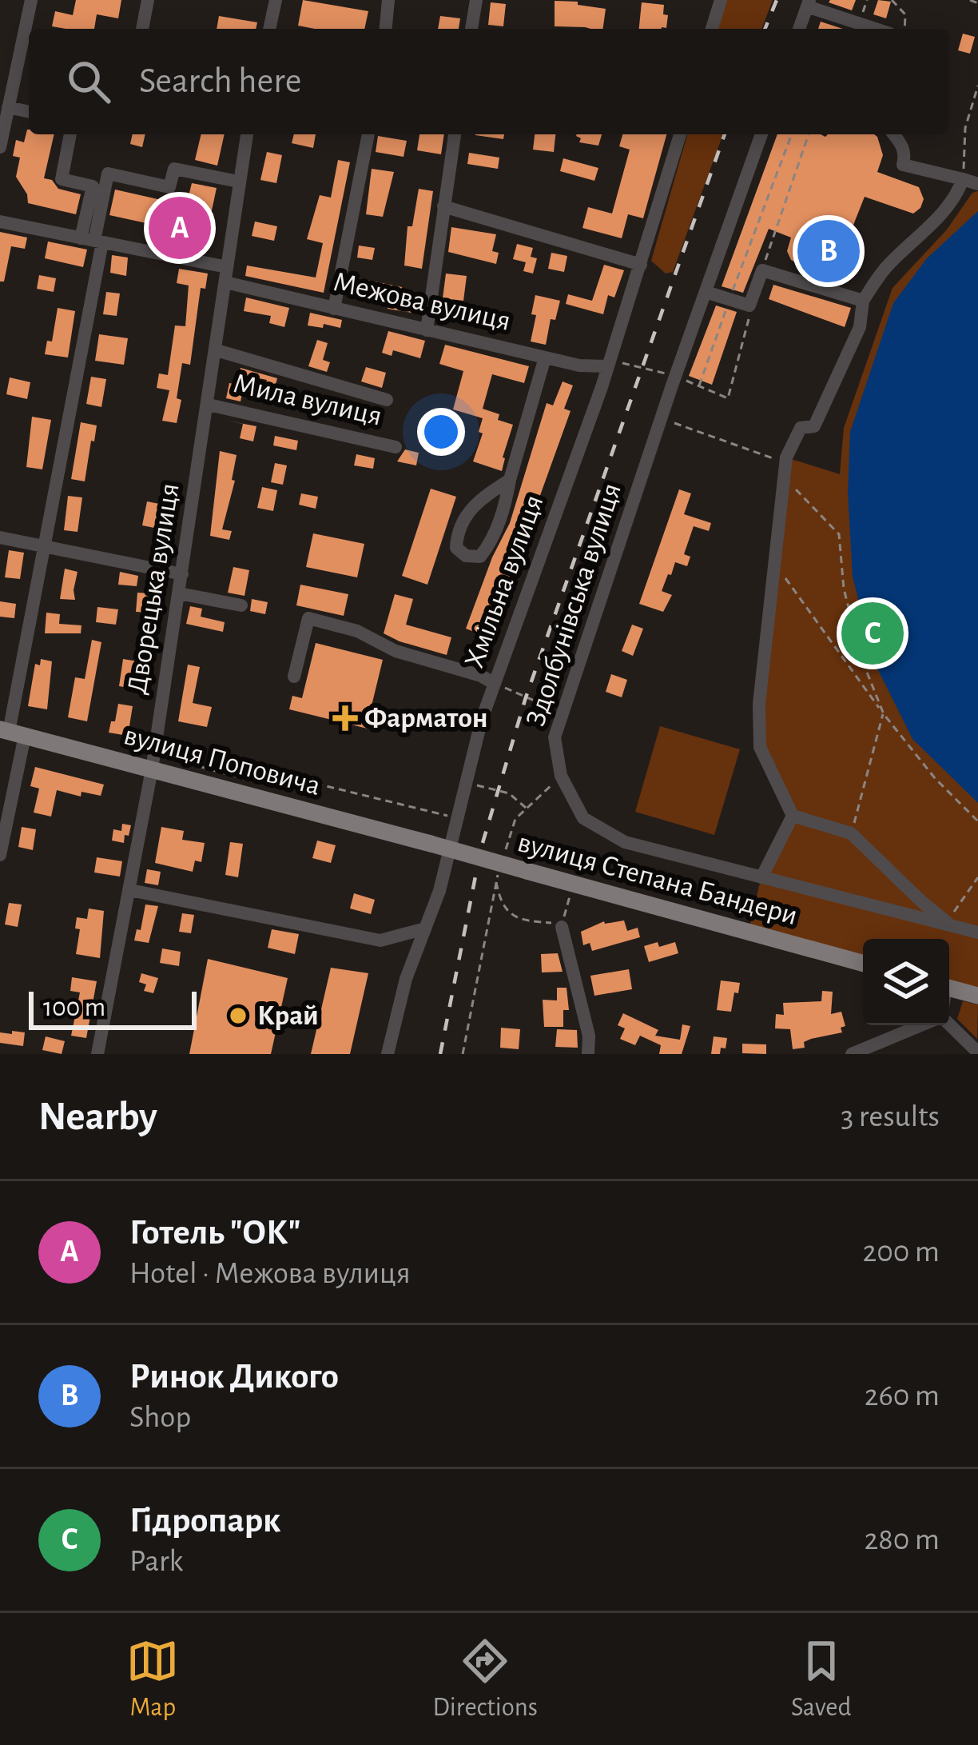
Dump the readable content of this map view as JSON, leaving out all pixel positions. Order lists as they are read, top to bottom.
{
  "streets": {
    "main road": ["вулиця Поповича", "вулиця Степана Бандери"],
    "street": [
      "Межова вулиця",
      "Мила вулиця",
      "Хмільна вулиця",
      "Дворецька вулиця",
      "Здолбунівська вулиця"
    ]
  },
  "crossings": [
    ["Межова вулиця", "Хмільна вулиця"],
    ["Межова вулиця", "Дворецька вулиця"],
    ["Мила вулиця", "Дворецька вулиця"],
    ["Дворецька вулиця", "вулиця Поповича"],
    ["вулиця Поповича", "вулиця Степана Бандери"]
  ],
  "places": {
    "health": ["Фарматон"],
    "other": ["Край"]
  },
  "scale_bar": "100 m",
  "page": {
    "search": "Search here",
    "pins": ["A", "B", "C"],
    "scale": "100 m",
    "heading": ["Nearby", "3 results"],
    "list": [
      {
        "mark": "A",
        "name": "Готель \"ОК\"",
        "note": "Hotel · Межова вулиця",
        "value": "200 m"
      },
      {
        "mark": "B",
        "name": "Ринок Дикого",
        "note": "Shop",
        "value": "260 m"
      },
      {
        "mark": "C",
        "name": "Гідропарк",
        "note": "Park",
        "value": "280 m"
      }
    ],
    "nav": ["Map", "Directions", "Saved"]
  }
}
